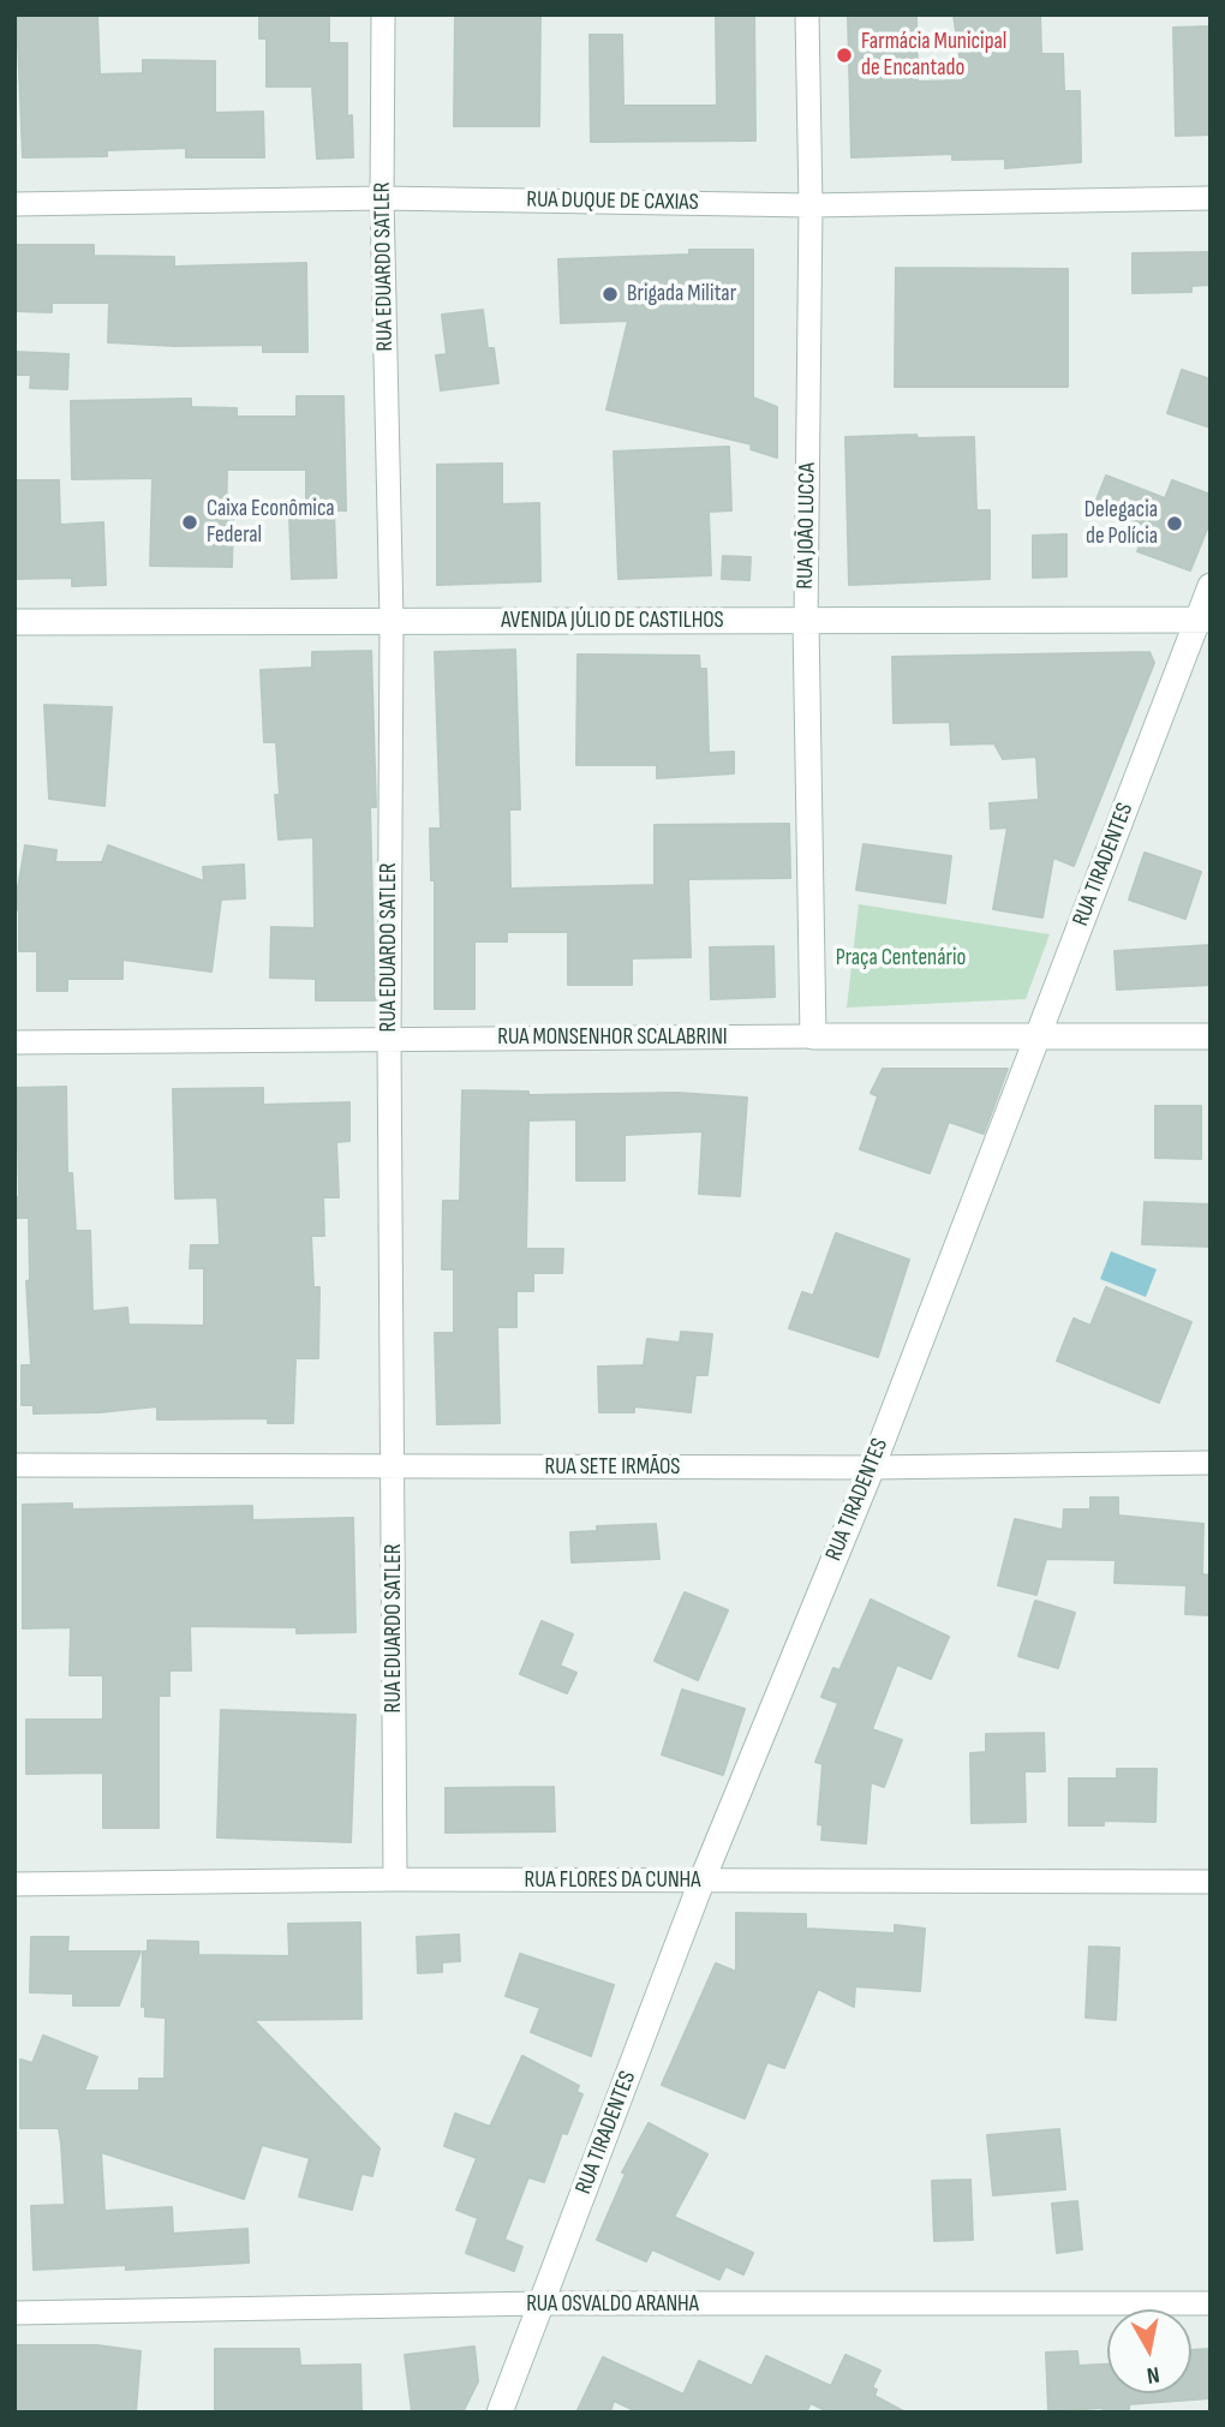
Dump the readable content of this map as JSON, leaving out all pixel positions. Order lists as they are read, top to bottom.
{
  "streets": {
    "street": [
      "RUA DUQUE DE CAXIAS",
      "RUA EDUARDO SATLER",
      "RUA JOÃO LUCCA",
      "AVENIDA JÚLIO DE CASTILHOS",
      "RUA TIRADENTES",
      "RUA MONSENHOR SCALABRINI",
      "RUA SETE IRMÃOS",
      "RUA FLORES DA CUNHA",
      "RUA OSVALDO ARANHA"
    ]
  },
  "crossings": [
    ["RUA DUQUE DE CAXIAS", "RUA EDUARDO SATLER"],
    ["RUA DUQUE DE CAXIAS", "RUA JOÃO LUCCA"],
    ["RUA EDUARDO SATLER", "AVENIDA JÚLIO DE CASTILHOS"],
    ["RUA EDUARDO SATLER", "RUA MONSENHOR SCALABRINI"],
    ["RUA EDUARDO SATLER", "RUA SETE IRMÃOS"],
    ["RUA EDUARDO SATLER", "RUA FLORES DA CUNHA"],
    ["RUA JOÃO LUCCA", "AVENIDA JÚLIO DE CASTILHOS"],
    ["RUA JOÃO LUCCA", "RUA MONSENHOR SCALABRINI"],
    ["AVENIDA JÚLIO DE CASTILHOS", "RUA TIRADENTES"],
    ["RUA TIRADENTES", "RUA MONSENHOR SCALABRINI"],
    ["RUA TIRADENTES", "RUA SETE IRMÃOS"],
    ["RUA TIRADENTES", "RUA FLORES DA CUNHA"],
    ["RUA TIRADENTES", "RUA OSVALDO ARANHA"]
  ],
  "parks": ["Praça Centenário"],
  "places": [
    "Farmácia Municipal de Encantado",
    "Brigada Militar",
    "Caixa Econômica Federal",
    "Delegacia de Polícia"
  ],
  "north": "bottom"
}
